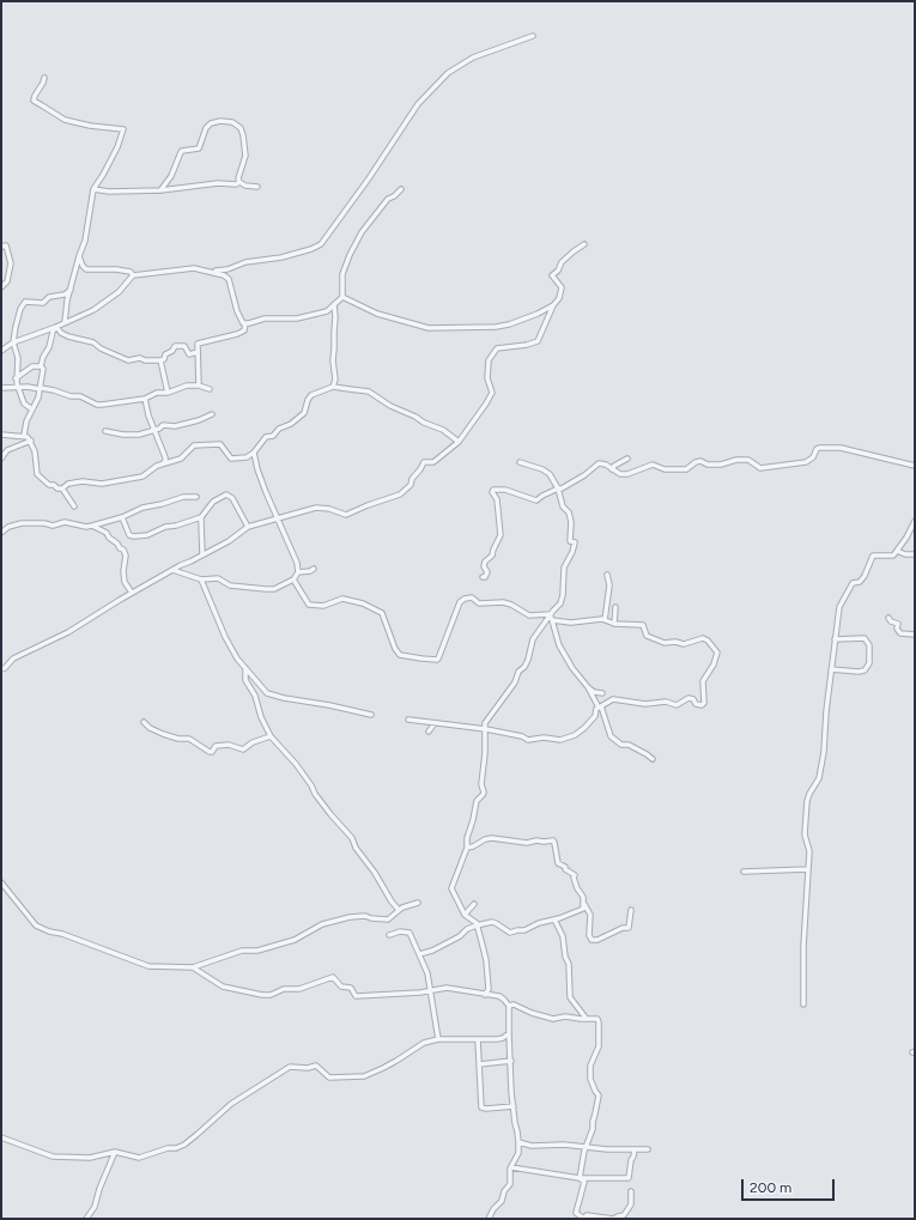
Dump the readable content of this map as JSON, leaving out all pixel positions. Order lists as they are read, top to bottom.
{
  "scale_bar": "200 m"
}
